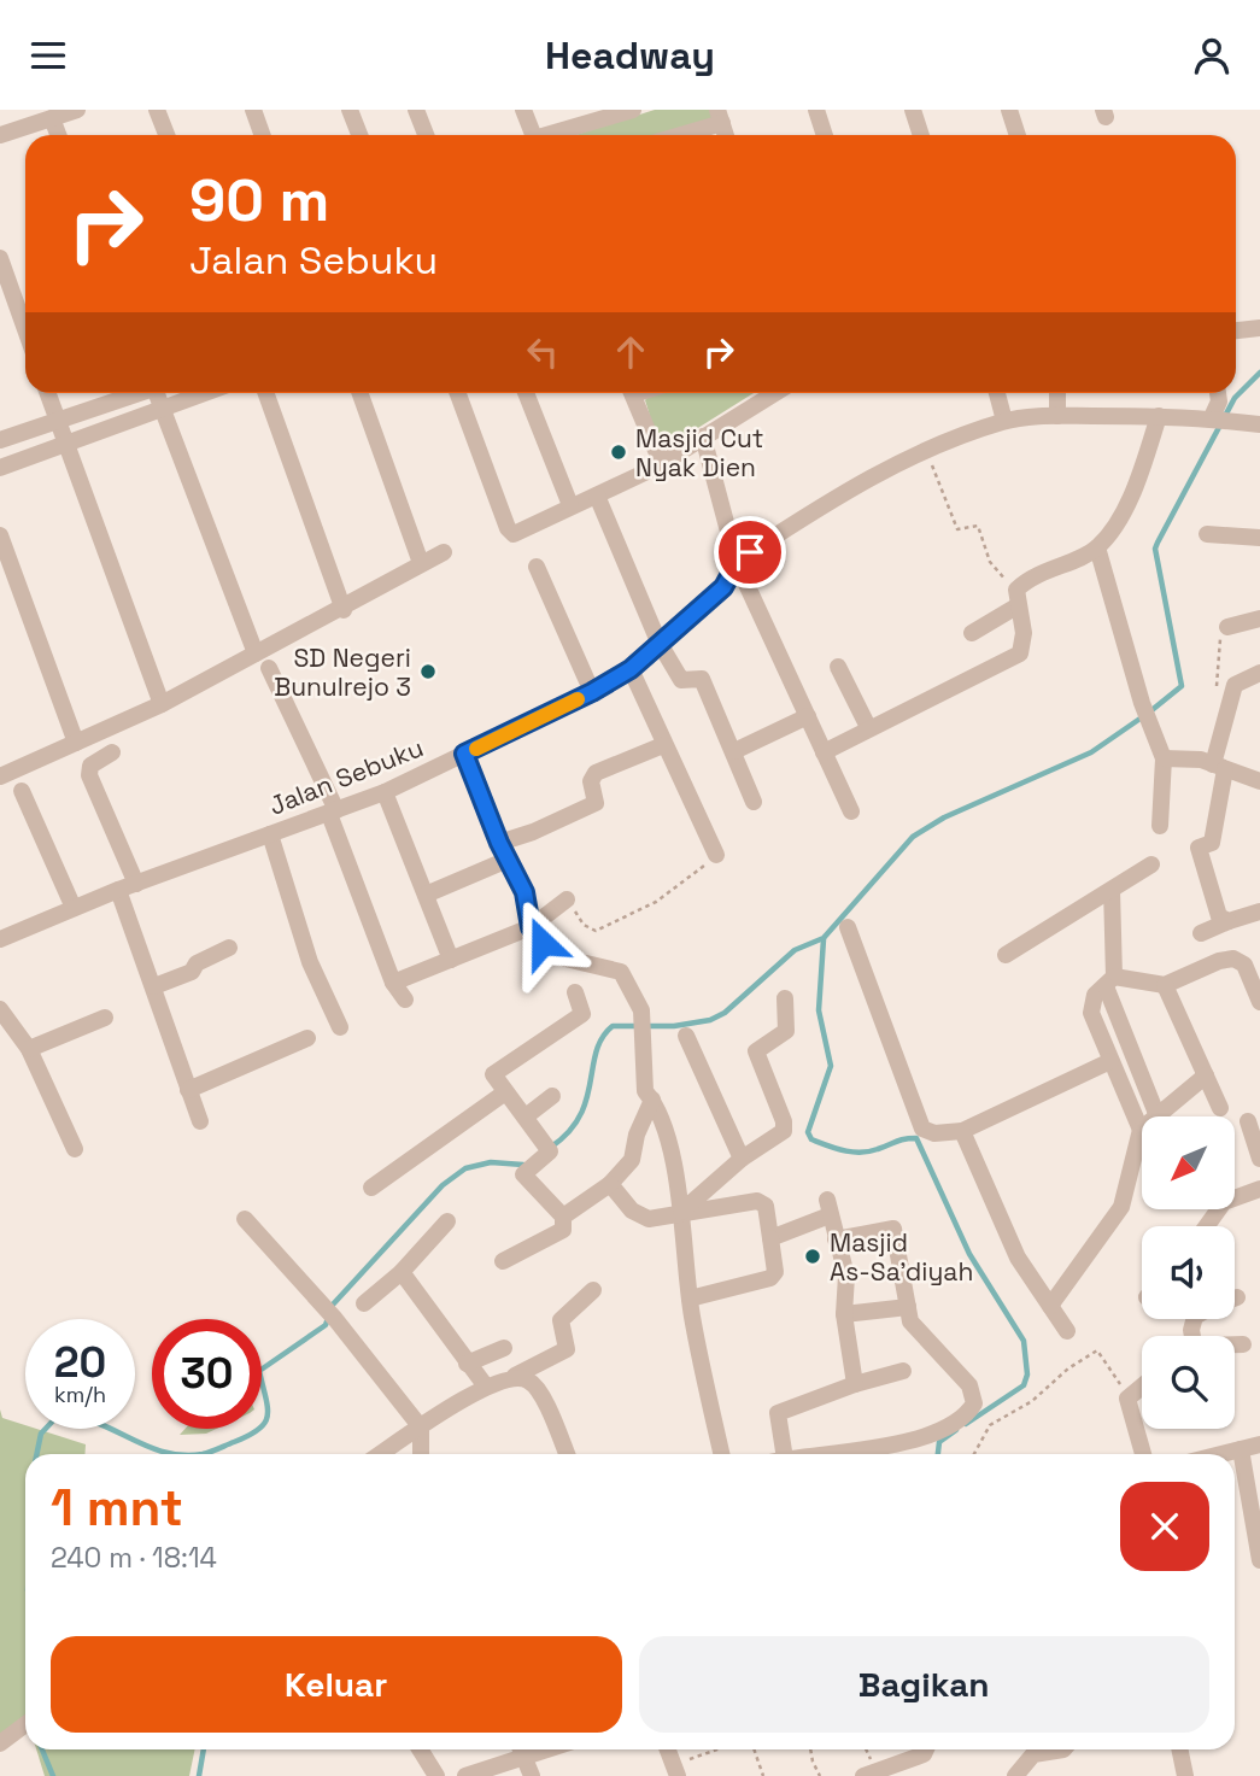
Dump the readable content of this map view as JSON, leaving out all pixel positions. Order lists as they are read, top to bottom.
{
  "streets": {
    "street": ["Jalan Sebuku"]
  },
  "places": ["Masjid Cut Nyak Dien", "SD Negeri Bunulrejo 3", "Masjid As-Sa'diyah"],
  "north": "bottom left",
  "page": {
    "header": "Headway",
    "turn": ["90 m", "Jalan Sebuku"],
    "speed": "20 km/h",
    "limit": "30",
    "heading": ["1 mnt", "240 m · 18:14"],
    "buttons": ["Keluar", "Bagikan"]
  }
}
